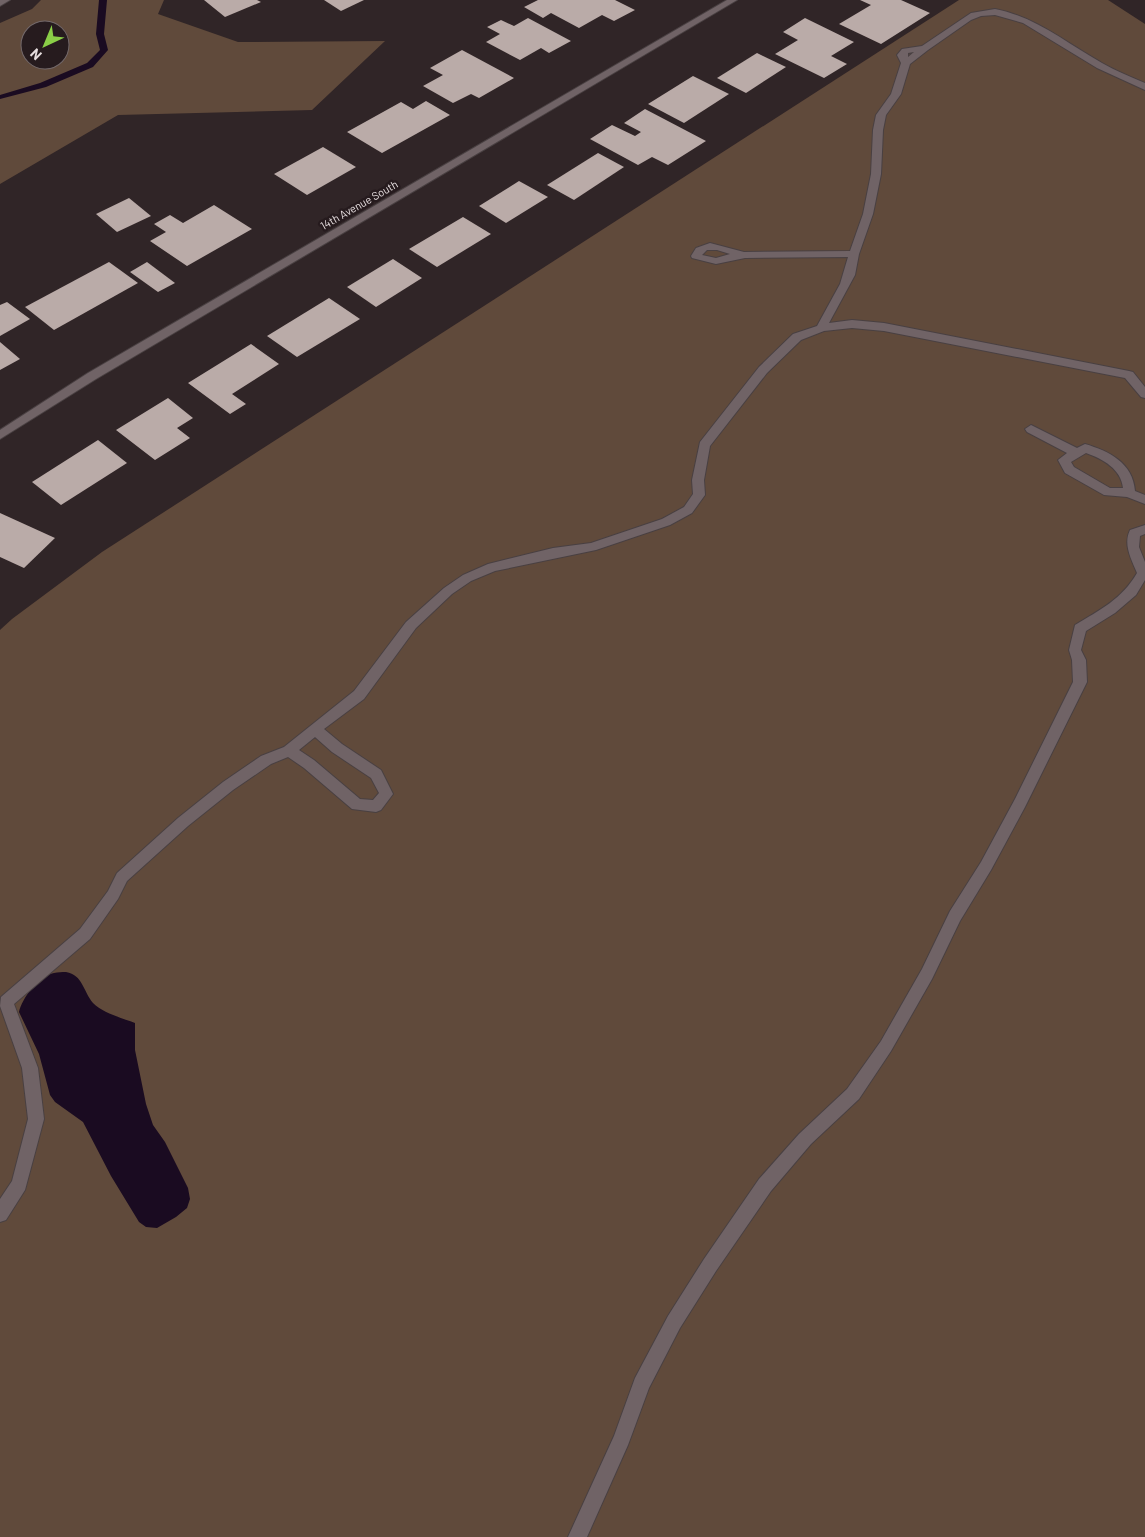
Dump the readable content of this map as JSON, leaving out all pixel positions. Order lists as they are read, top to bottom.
{
  "streets": {
    "street": ["14th Avenue South"]
  },
  "north": "bottom left"
}
